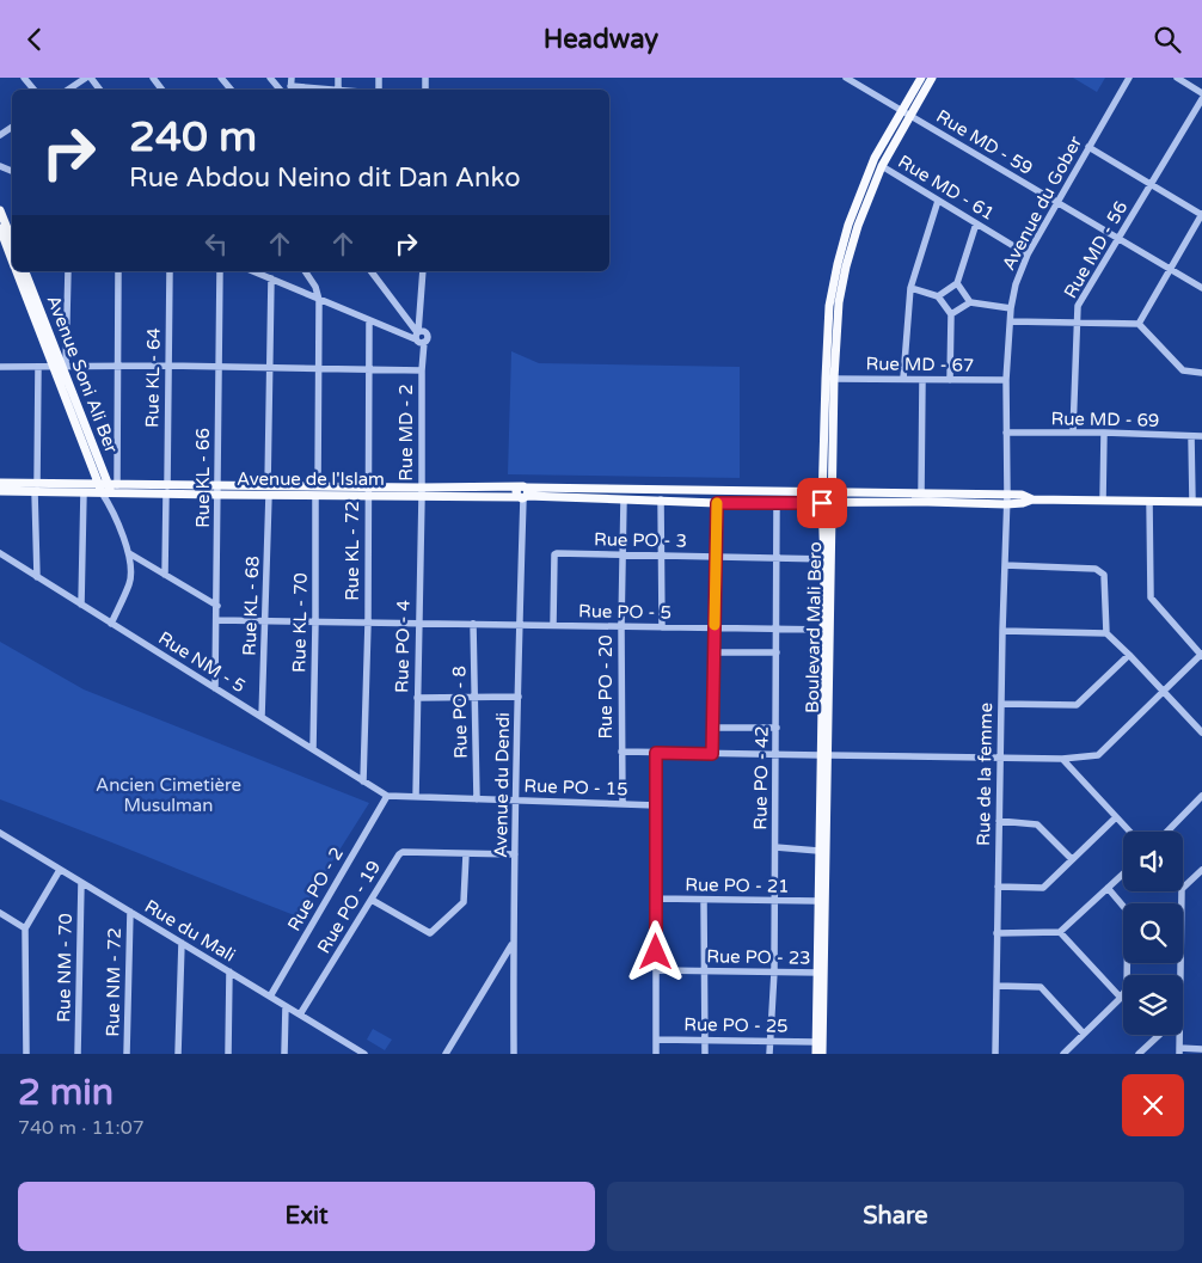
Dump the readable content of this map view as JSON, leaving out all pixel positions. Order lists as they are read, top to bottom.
{
  "streets": {
    "main road": ["Avenue Soni Ali Ber", "Avenue de l'Islam", "Boulevard Mali Bero"],
    "street": [
      "Rue MD - 59",
      "Rue MD - 61",
      "Avenue du Gober",
      "Rue MD - 56",
      "Rue MD - 67",
      "Rue KL - 64",
      "Rue MD - 69",
      "Rue MD - 2",
      "Rue KL - 66",
      "Rue PO - 3",
      "Rue KL - 72",
      "Rue KL - 68",
      "Rue PO - 5",
      "Rue KL - 70",
      "Rue PO - 4",
      "Rue NM - 5",
      "Rue PO - 20",
      "Rue PO - 8",
      "Rue de la femme",
      "Rue PO - 42",
      "Avenue du Dendi",
      "Rue PO - 15",
      "Rue PO - 21",
      "Rue PO - 2",
      "Rue PO - 19",
      "Rue du Mali",
      "Rue PO - 23",
      "Rue NM - 70",
      "Rue NM - 72",
      "Rue PO - 25"
    ]
  },
  "crossings": [
    ["Rue MD - 59", "Avenue du Gober"],
    ["Rue MD - 59", "Rue MD - 56"],
    ["Rue MD - 59", "Boulevard Mali Bero"],
    ["Rue MD - 61", "Avenue du Gober"],
    ["Rue MD - 61", "Boulevard Mali Bero"],
    ["Avenue du Gober", "Rue MD - 67"],
    ["Avenue du Gober", "Rue MD - 69"],
    ["Avenue du Gober", "Rue de la femme"],
    ["Rue MD - 56", "Rue MD - 69"],
    ["Rue MD - 67", "Boulevard Mali Bero"],
    ["Avenue Soni Ali Ber", "Avenue de l'Islam"],
    ["Rue KL - 64", "Avenue de l'Islam"],
    ["Rue MD - 2", "Avenue de l'Islam"],
    ["Rue MD - 2", "Rue PO - 4"],
    ["Rue KL - 66", "Avenue de l'Islam"],
    ["Rue KL - 66", "Rue PO - 5"],
    ["Rue KL - 66", "Rue NM - 5"],
    ["Avenue de l'Islam", "Rue KL - 72"],
    ["Avenue de l'Islam", "Rue KL - 68"],
    ["Avenue de l'Islam", "Rue KL - 70"],
    ["Avenue de l'Islam", "Boulevard Mali Bero"],
    ["Avenue de l'Islam", "Rue PO - 4"],
    ["Avenue de l'Islam", "Rue PO - 20"],
    ["Avenue de l'Islam", "Rue PO - 42"],
    ["Avenue de l'Islam", "Avenue du Dendi"],
    ["Rue PO - 3", "Rue PO - 5"],
    ["Rue PO - 3", "Boulevard Mali Bero"],
    ["Rue PO - 3", "Rue PO - 20"],
    ["Rue PO - 3", "Rue PO - 42"],
    ["Rue KL - 72", "Rue PO - 5"],
    ["Rue KL - 72", "Rue NM - 5"],
    ["Rue KL - 68", "Rue PO - 5"],
    ["Rue KL - 68", "Rue NM - 5"],
    ["Rue PO - 5", "Rue KL - 70"],
    ["Rue PO - 5", "Boulevard Mali Bero"],
    ["Rue PO - 5", "Rue PO - 4"],
    ["Rue PO - 5", "Rue PO - 20"],
    ["Rue PO - 5", "Rue PO - 8"],
    ["Rue PO - 5", "Rue PO - 42"],
    ["Rue PO - 5", "Avenue du Dendi"],
    ["Rue KL - 70", "Rue NM - 5"],
    ["Boulevard Mali Bero", "Rue PO - 21"],
    ["Boulevard Mali Bero", "Rue PO - 23"],
    ["Boulevard Mali Bero", "Rue PO - 25"],
    ["Rue PO - 4", "Rue PO - 15"],
    ["Rue NM - 5", "Rue PO - 15"],
    ["Rue NM - 5", "Rue PO - 2"],
    ["Rue PO - 20", "Rue PO - 15"],
    ["Rue PO - 8", "Rue PO - 15"],
    ["Rue PO - 42", "Rue PO - 21"],
    ["Rue PO - 42", "Rue PO - 23"],
    ["Rue PO - 42", "Rue PO - 25"],
    ["Avenue du Dendi", "Rue PO - 15"],
    ["Avenue du Dendi", "Rue PO - 19"],
    ["Rue PO - 15", "Rue PO - 2"],
    ["Rue PO - 2", "Rue du Mali"],
    ["Rue PO - 19", "Rue du Mali"],
    ["Rue du Mali", "Rue NM - 70"],
    ["Rue du Mali", "Rue NM - 72"]
  ],
  "parks": ["Ancien Cimetière Musulman"],
  "page": {
    "header": "Headway",
    "turn": ["240 m", "Rue Abdou Neino dit Dan Anko"],
    "heading": ["2 min", "740 m · 11:07"],
    "buttons": ["Exit", "Share"]
  }
}
